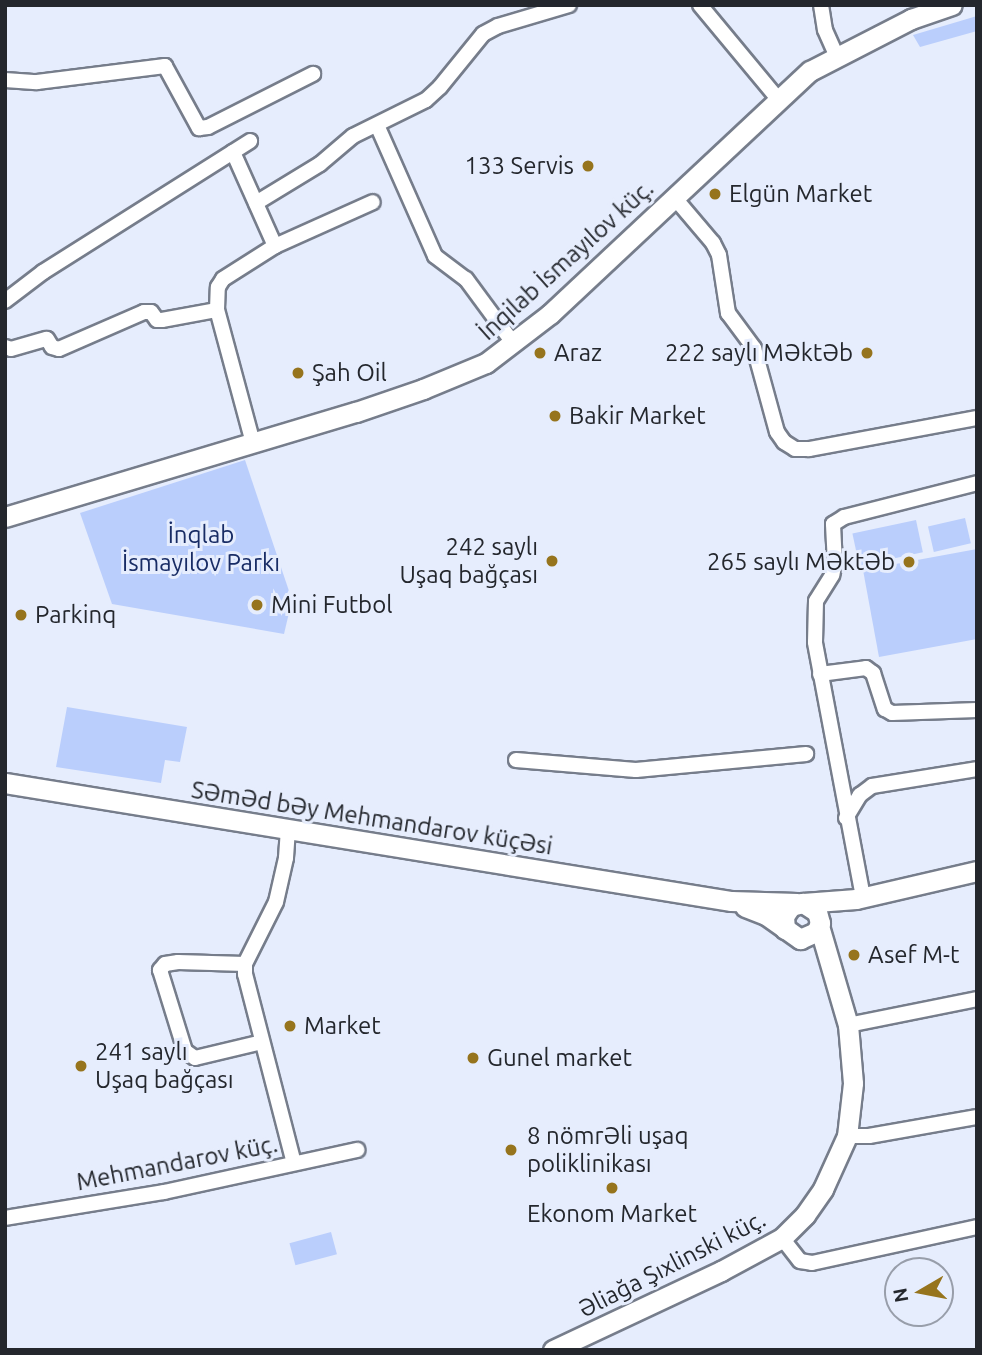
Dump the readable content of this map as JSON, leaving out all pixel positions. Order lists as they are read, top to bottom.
{
  "streets": {
    "main road": ["İnqilab İsmayılov küç.", "Səməd bəy Mehmandarov küçəsi", "Əliağa Şıxlinski küç."],
    "street": ["Mehmandarov küç."]
  },
  "parks": ["İnqlab İsmayılov Parkı"],
  "places": [
    "133 Servis",
    "Elgün Market",
    "Araz",
    "222 saylı Məktəb",
    "Şah Oil",
    "Bakir Market",
    "242 saylı Uşaq bağçası",
    "265 saylı Məktəb",
    "Mini Futbol",
    "Parkinq",
    "Asef M-t",
    "Market",
    "Gunel market",
    "241 saylı Uşaq bağçası",
    "8 nömrəli uşaq poliklinikası",
    "Ekonom Market"
  ],
  "north": "left"
}
